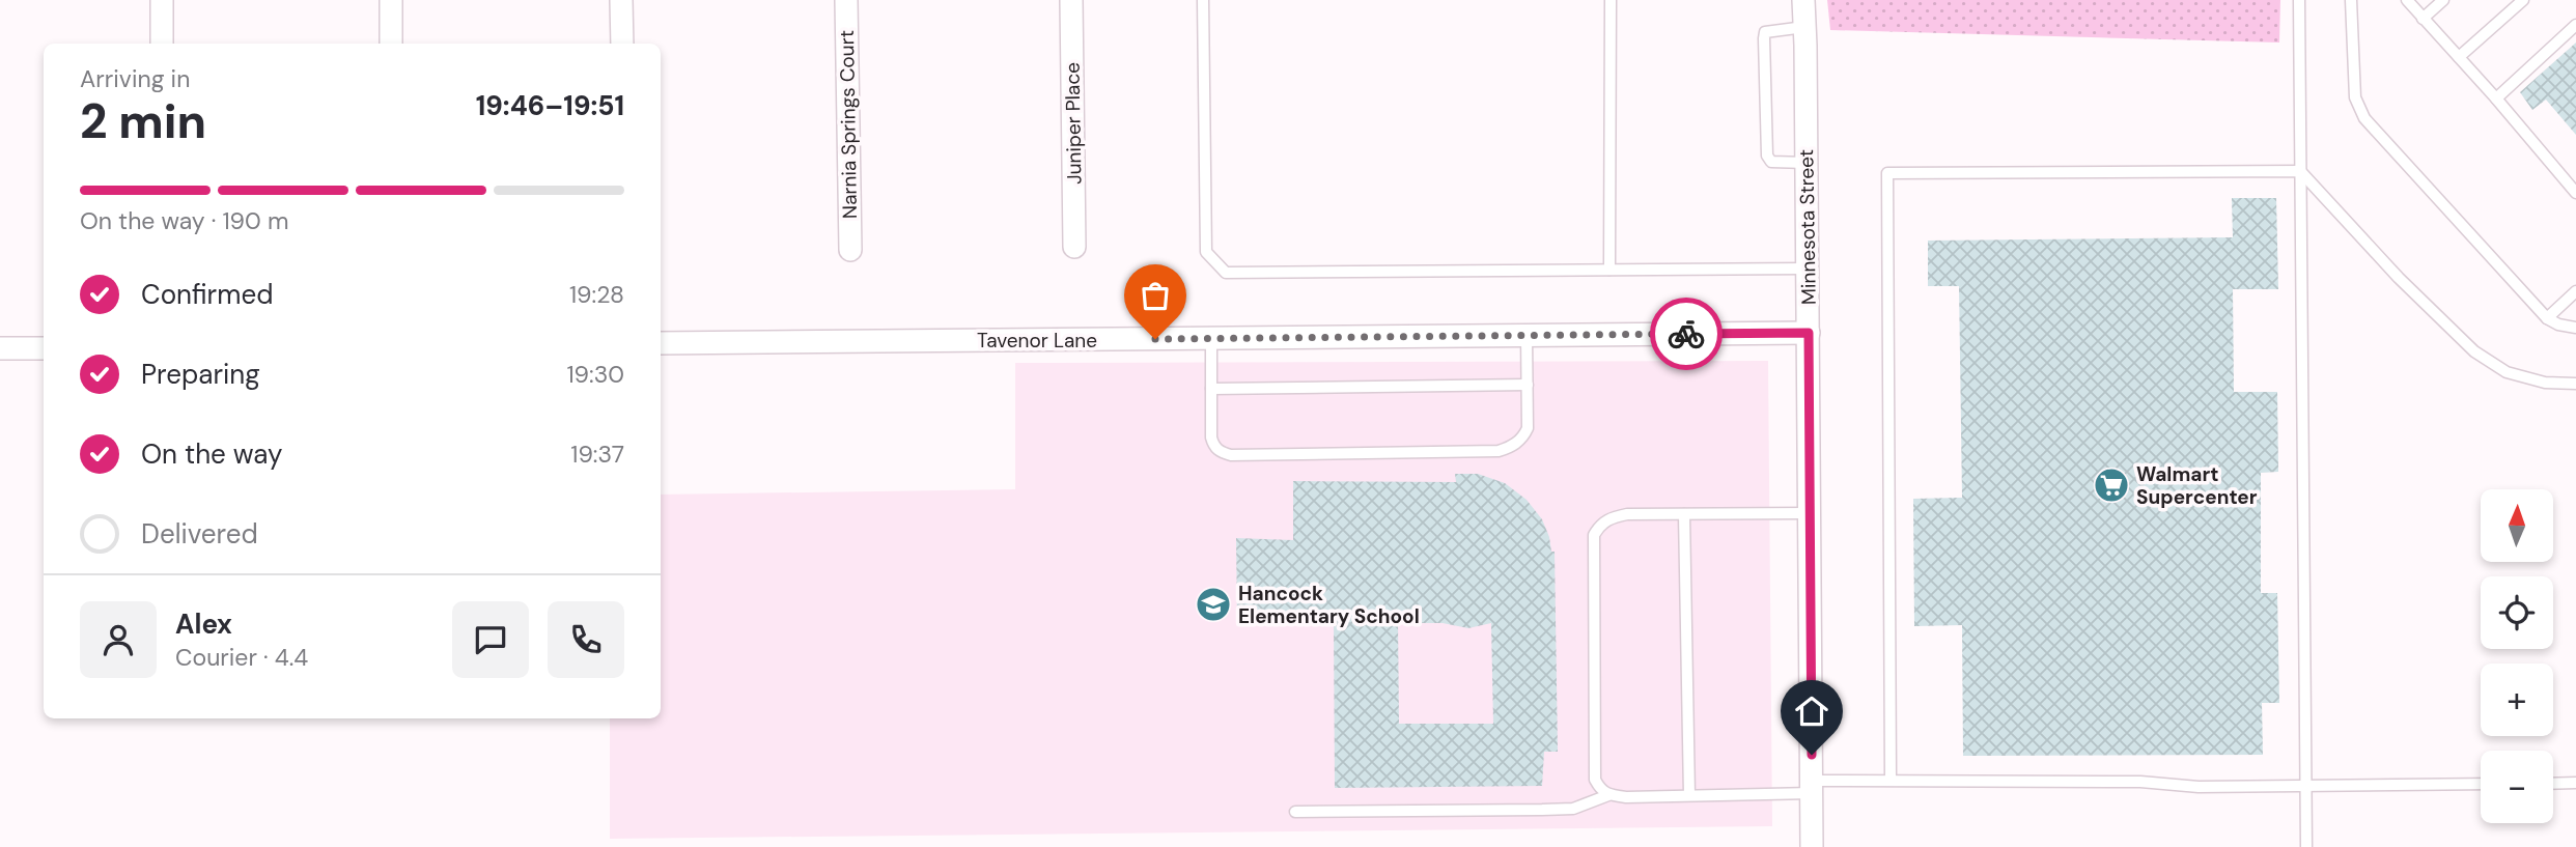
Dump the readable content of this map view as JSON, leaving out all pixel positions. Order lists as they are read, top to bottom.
{
  "streets": {
    "street": [
      "Juniper Place",
      "Narnia Springs Court",
      "Minnesota Street",
      "Tavenor Lane"
    ]
  },
  "crossings": [
    ["Minnesota Street", "Tavenor Lane"]
  ],
  "places": {
    "supermarket": ["Walmart Supercenter"],
    "school or university": ["Hancock Elementary School"]
  },
  "north": "top",
  "page": {
    "heading": ["2 min", "Arriving in", "19:46–19:51"],
    "panel": ["Alex", "Courier · 4.4"],
    "bar": "On the way · 190 m",
    "list": [
      ["Confirmed", "19:28"],
      ["Preparing", "19:30"],
      ["On the way", "19:37"],
      "Delivered"
    ],
    "map_buttons": ["+", "−"]
  }
}
